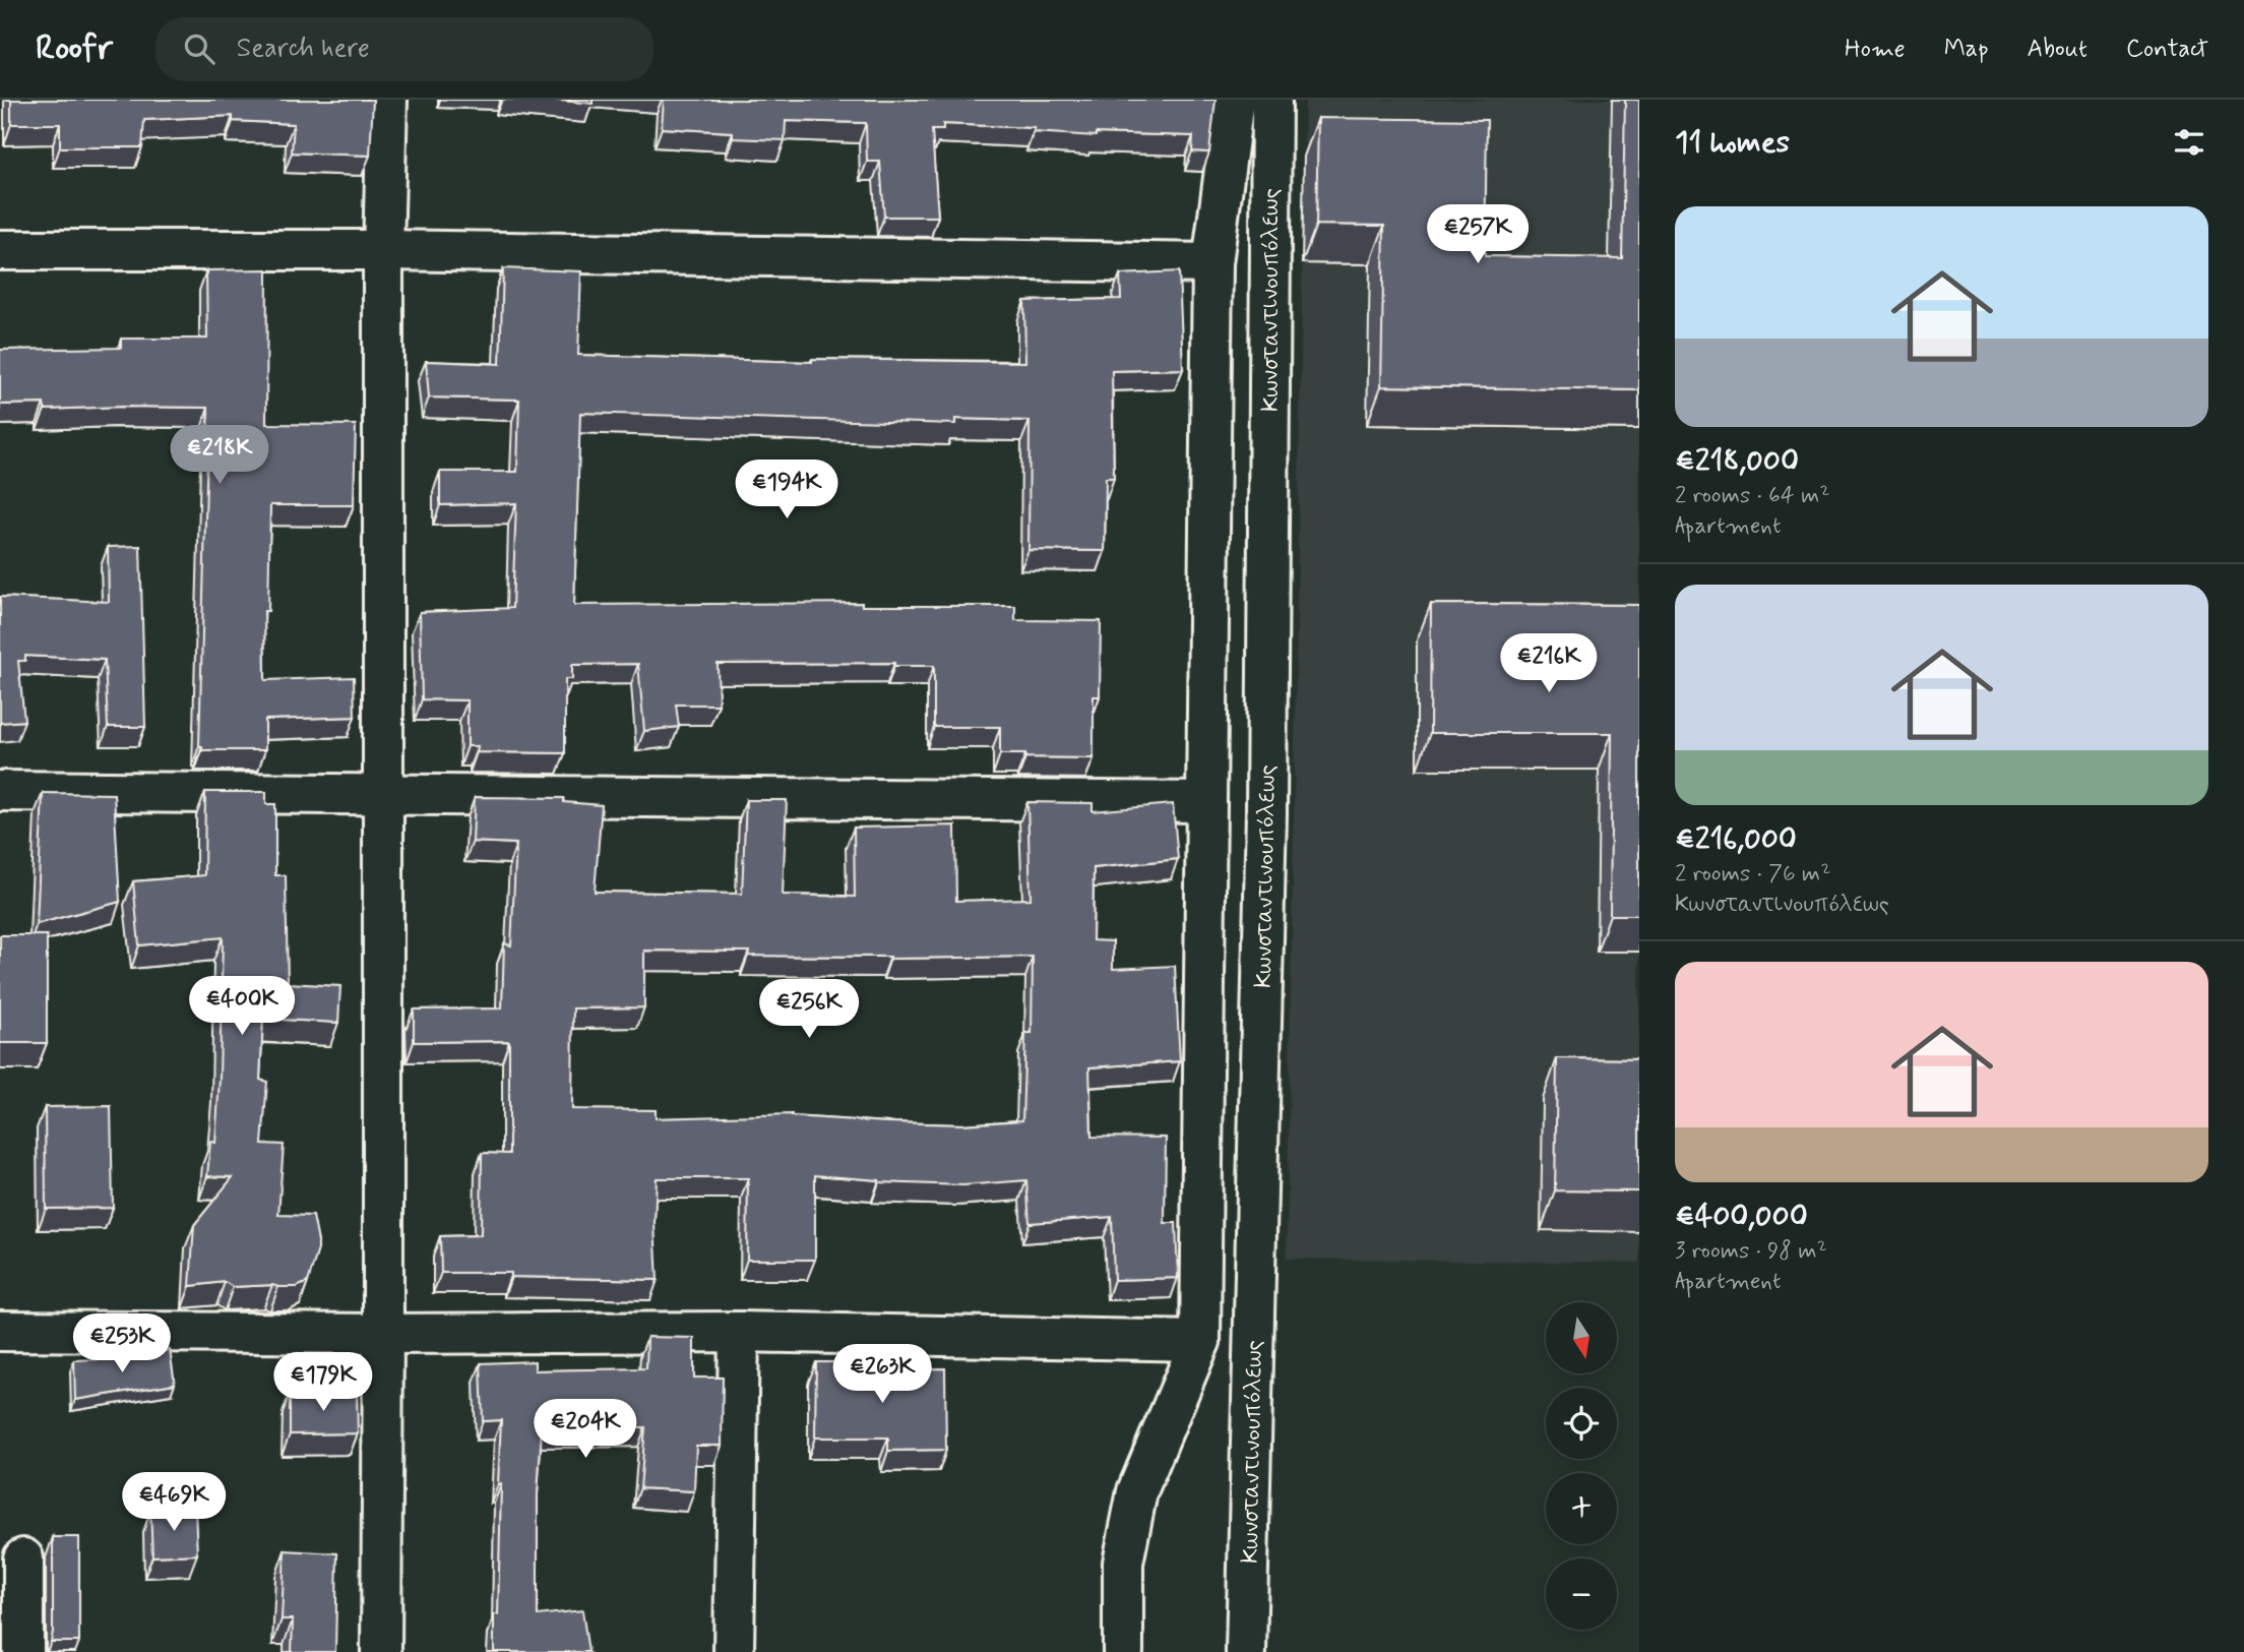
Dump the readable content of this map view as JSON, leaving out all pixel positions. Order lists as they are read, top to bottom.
{
  "streets": {
    "street": ["Κωνσταντινουπόλεως"]
  },
  "north": "bottom",
  "page": {
    "header": "Roofr",
    "search": "Search here",
    "nav": [
      "Home",
      "Map",
      "About",
      "Contact"
    ],
    "heading": "11 homes",
    "list": [
      {
        "name": "€218,000",
        "note": "2 rooms · 64 m² · Apartment"
      },
      {
        "name": "€216,000",
        "note": "2 rooms · 76 m² · Κωνσταντινουπόλεως"
      },
      {
        "name": "€400,000",
        "note": "3 rooms · 98 m² · Apartment"
      }
    ],
    "price": [
      "€257K",
      "€218K",
      "€194K",
      "€216K",
      "€400K",
      "€256K",
      "€253K",
      "€263K",
      "€179K",
      "€204K",
      "€469K"
    ],
    "map_buttons": ["+", "−"]
  }
}
